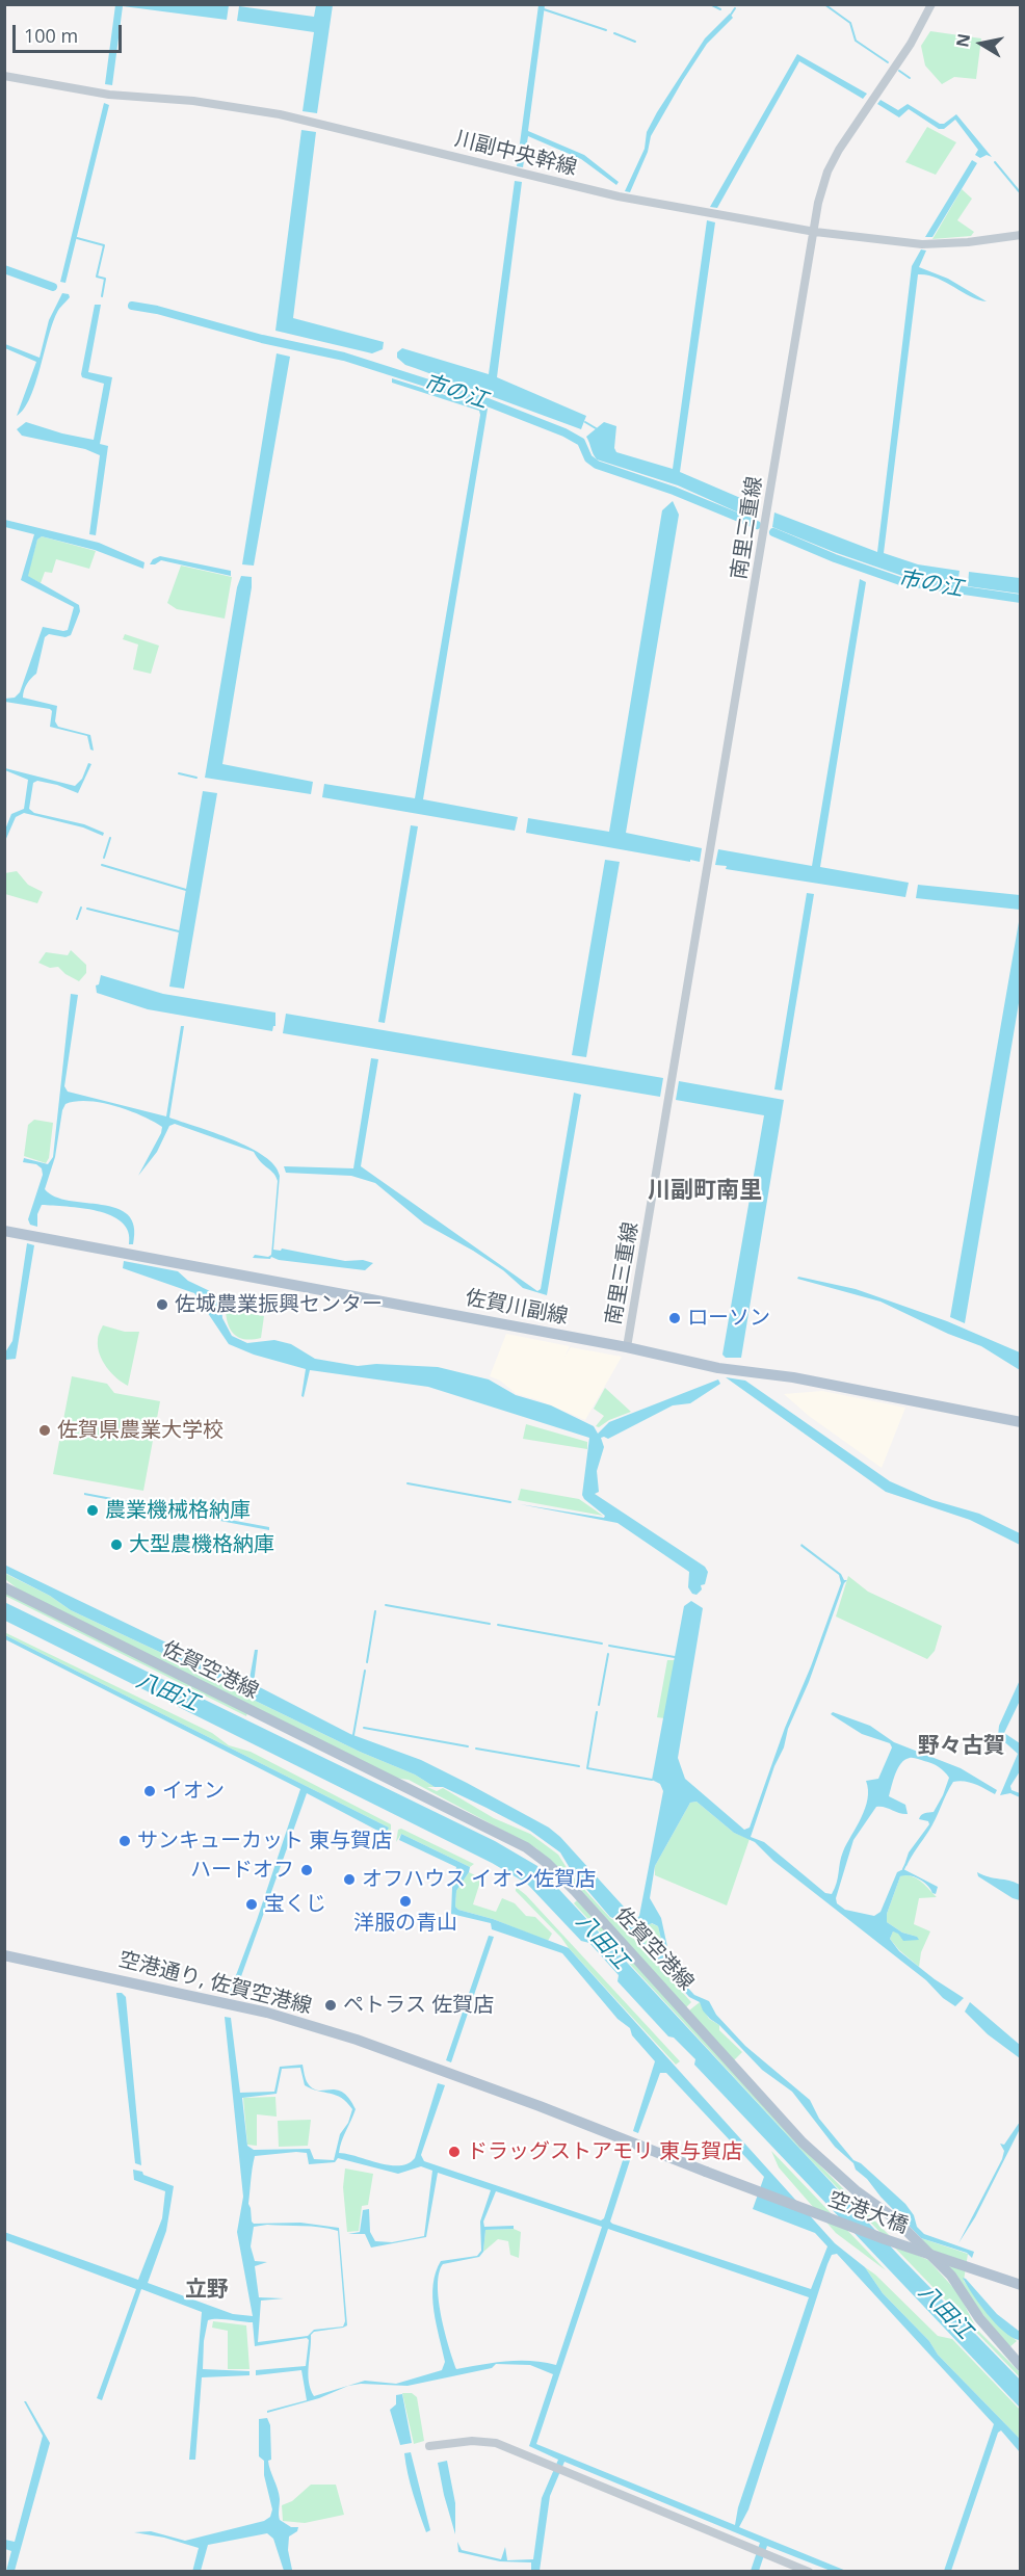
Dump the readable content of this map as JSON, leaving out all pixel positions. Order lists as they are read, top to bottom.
{
  "streets": {
    "main road": [
      "佐賀川副線",
      "佐賀空港線",
      "空港通り, 佐賀空港線",
      "空港大橋"
    ],
    "street": ["川副中央幹線", "南里三重線"]
  },
  "crossings": [
    ["川副中央幹線", "南里三重線"],
    ["南里三重線", "佐賀川副線"],
    ["空港通り, 佐賀空港線", "空港大橋"]
  ],
  "districts": ["川副町南里", "野々古賀", "立野"],
  "water": ["市の江", "八田江"],
  "places": [
    "佐城農業振興センター",
    "ローソン",
    "佐賀県農業大学校",
    "農業機械格納庫",
    "大型農機格納庫",
    "イオン",
    "サンキューカット 東与賀店",
    "ハードオフ",
    "オフハウス イオン佐賀店",
    "洋服の青山",
    "宝くじ",
    "ペトラス 佐賀店",
    "ドラッグストアモリ 東与賀店"
  ],
  "scale_bar": "100 m",
  "north": "left"
}
